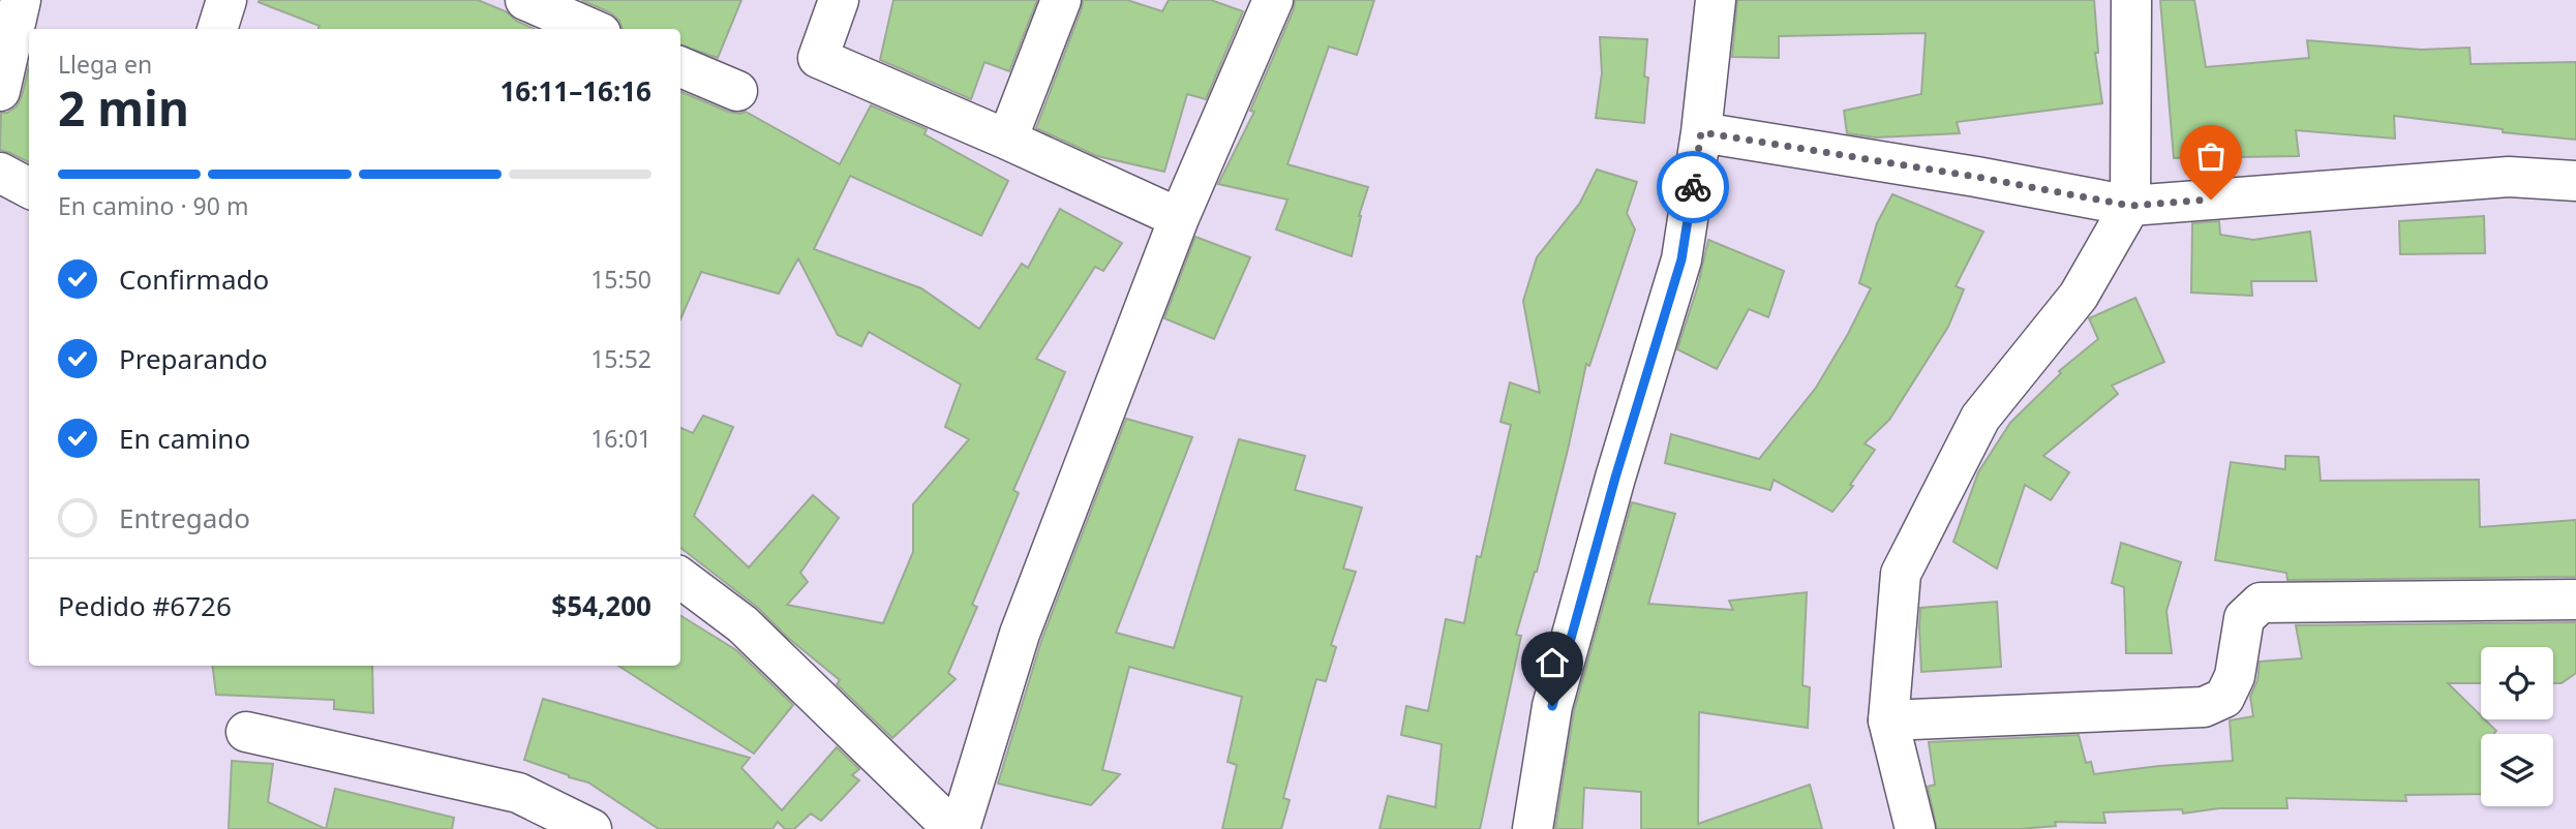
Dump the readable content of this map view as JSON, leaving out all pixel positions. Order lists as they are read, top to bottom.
{
  "page": {
    "heading": ["2 min", "Llega en", "16:11–16:16"],
    "panel": ["Pedido #6726", "$54,200"],
    "bar": "En camino · 90 m",
    "list": [
      ["Confirmado", "15:50"],
      ["Preparando", "15:52"],
      ["En camino", "16:01"],
      "Entregado"
    ]
  }
}
